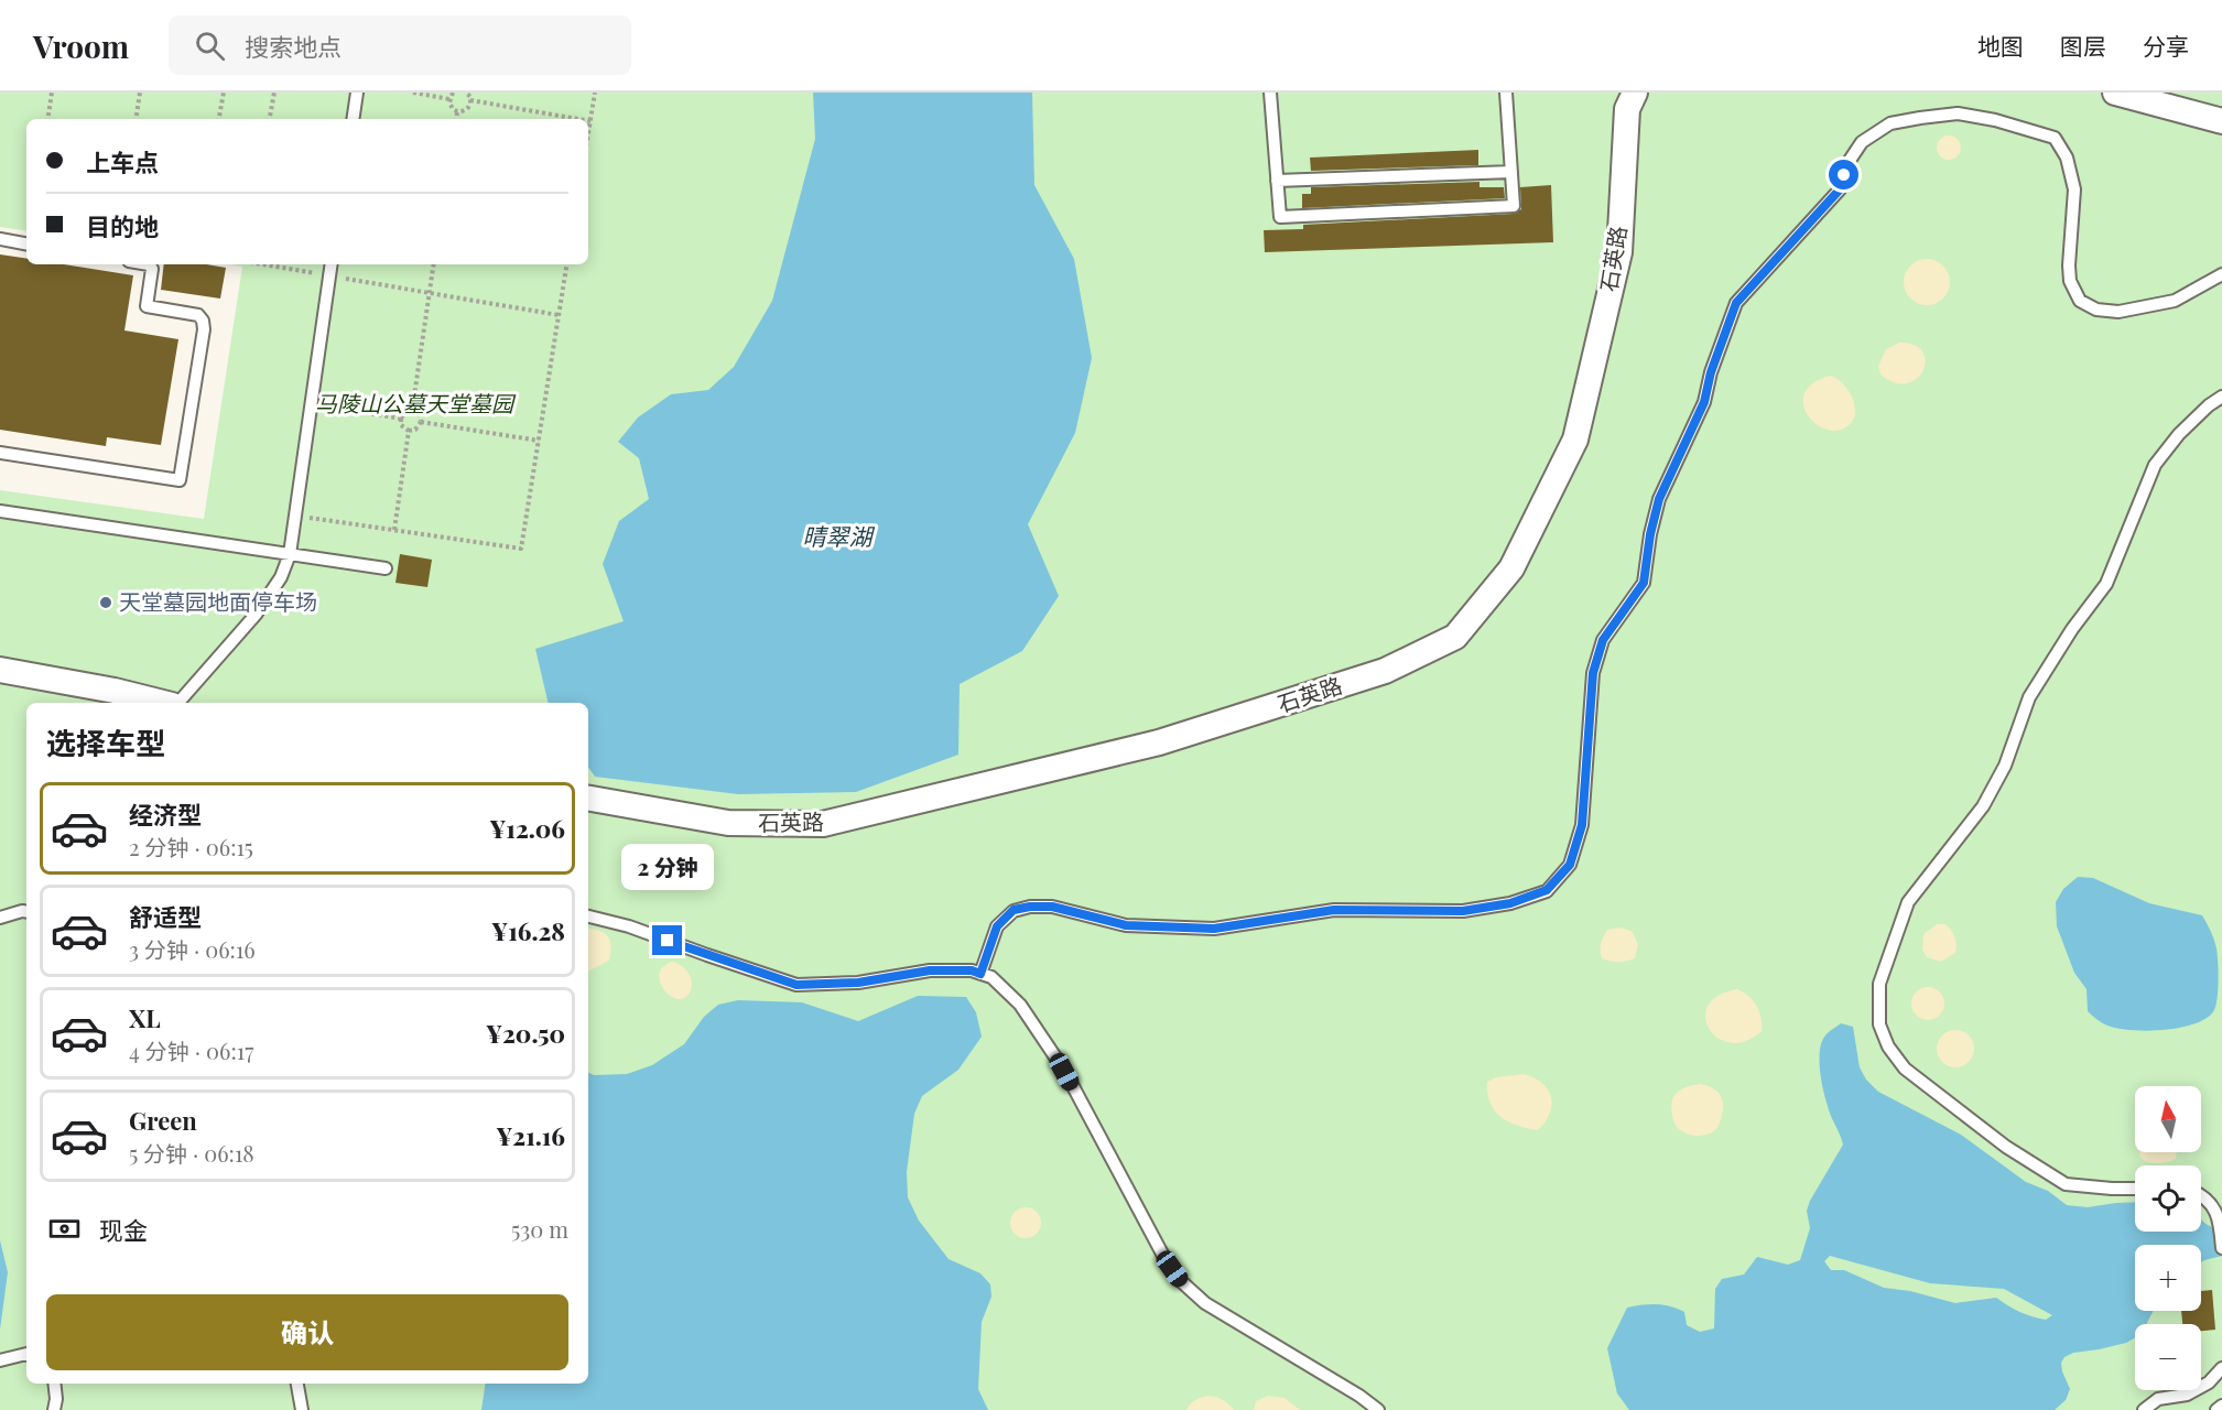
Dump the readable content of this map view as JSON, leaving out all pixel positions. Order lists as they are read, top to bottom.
{
  "streets": {
    "street": ["石英路"]
  },
  "water": ["晴翠湖"],
  "parks": ["马陵山公墓天堂墓园"],
  "places": ["天堂墓园地面停车场"],
  "north": "top",
  "page": {
    "header": "Vroom",
    "search": "搜索地点",
    "nav": ["地图", "图层", "分享"],
    "banner": ["上车点", "目的地"],
    "heading": "选择车型",
    "list": [
      {
        "name": "经济型",
        "note": "2 分钟 · 06:15",
        "value": "¥12.06"
      },
      {
        "name": "舒适型",
        "note": "3 分钟 · 06:16",
        "value": "¥16.28"
      },
      {
        "name": "XL",
        "note": "4 分钟 · 06:17",
        "value": "¥20.50"
      },
      {
        "name": "Green",
        "note": "5 分钟 · 06:18",
        "value": "¥21.16"
      }
    ],
    "bubble": "2 分钟",
    "map_buttons": ["+", "−"],
    "pay": ["现金", "530 m"],
    "buttons": "确认"
  }
}
